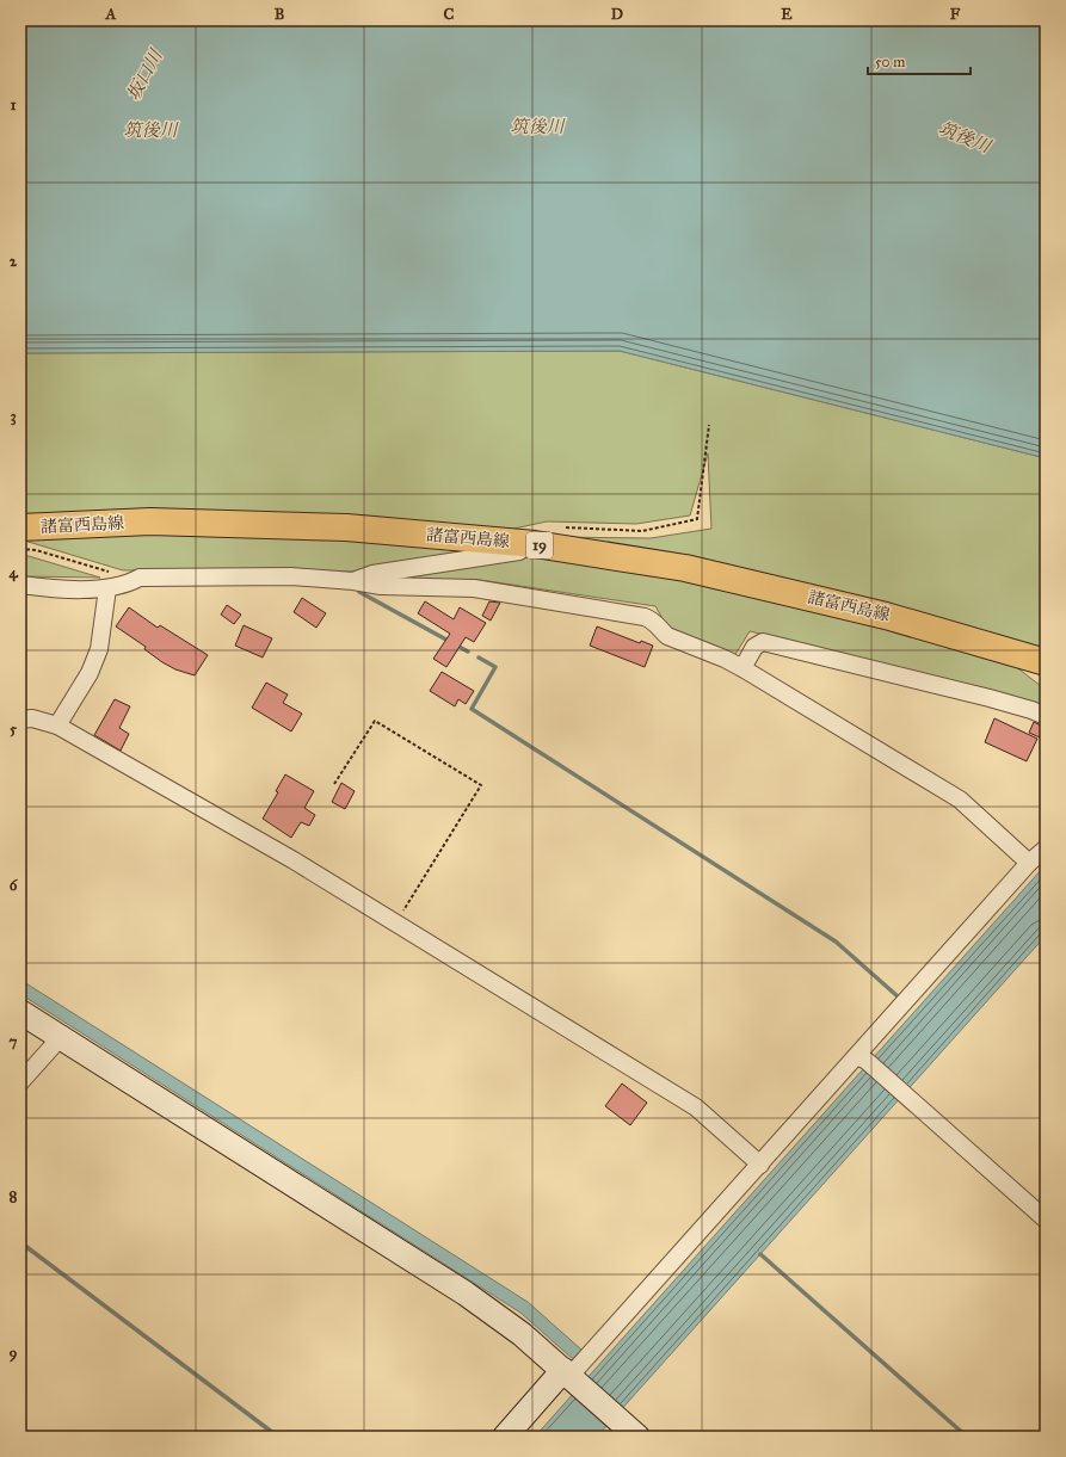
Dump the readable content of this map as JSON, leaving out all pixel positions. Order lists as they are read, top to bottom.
{
  "streets": {
    "main road": ["諸富西島線", "19"]
  },
  "water": ["坂口川", "筑後川"],
  "scale_bar": "50 m",
  "grid": {
    "columns": [
      "A",
      "B",
      "C",
      "D",
      "E",
      "F"
    ],
    "rows": [
      "1",
      "2",
      "3",
      "4",
      "5",
      "6",
      "7",
      "8",
      "9"
    ]
  }
}
